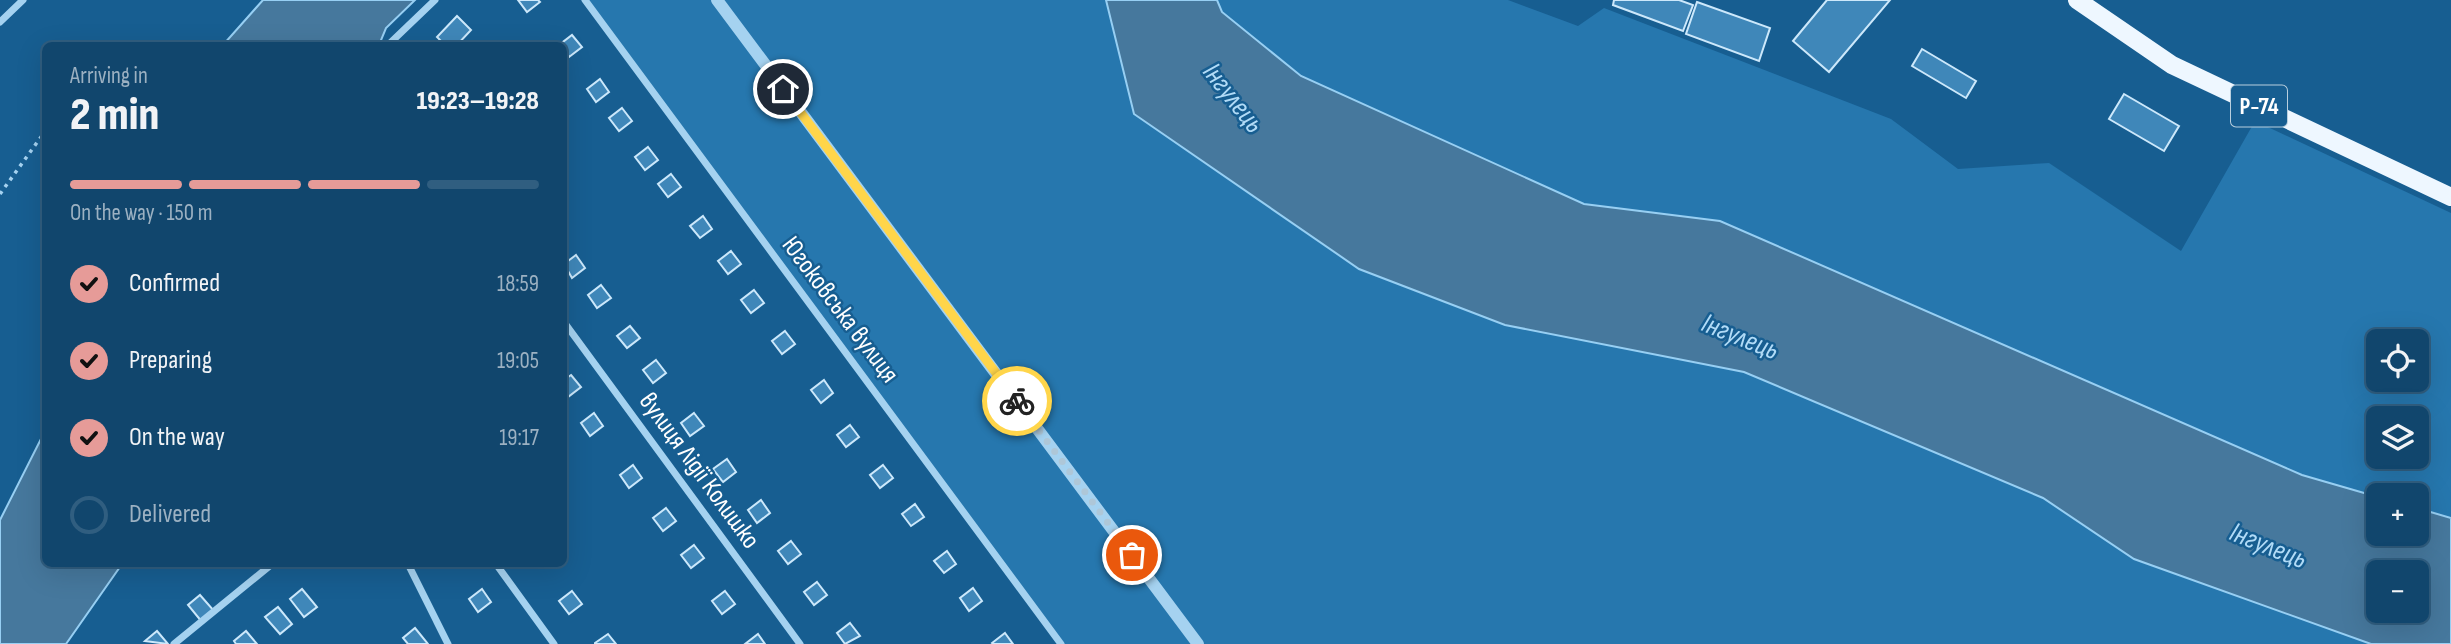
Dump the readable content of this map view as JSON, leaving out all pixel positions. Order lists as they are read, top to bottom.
{
  "streets": {
    "main road": ["Р-74"],
    "street": ["Югоковська вулиця", "вулиця Лідії Колишко"]
  },
  "water": ["Інгулець"],
  "page": {
    "heading": ["2 min", "Arriving in", "19:23–19:28"],
    "bar": "On the way · 150 m",
    "list": [
      ["Confirmed", "18:59"],
      ["Preparing", "19:05"],
      ["On the way", "19:17"],
      "Delivered"
    ],
    "map_buttons": ["+", "−"]
  }
}
